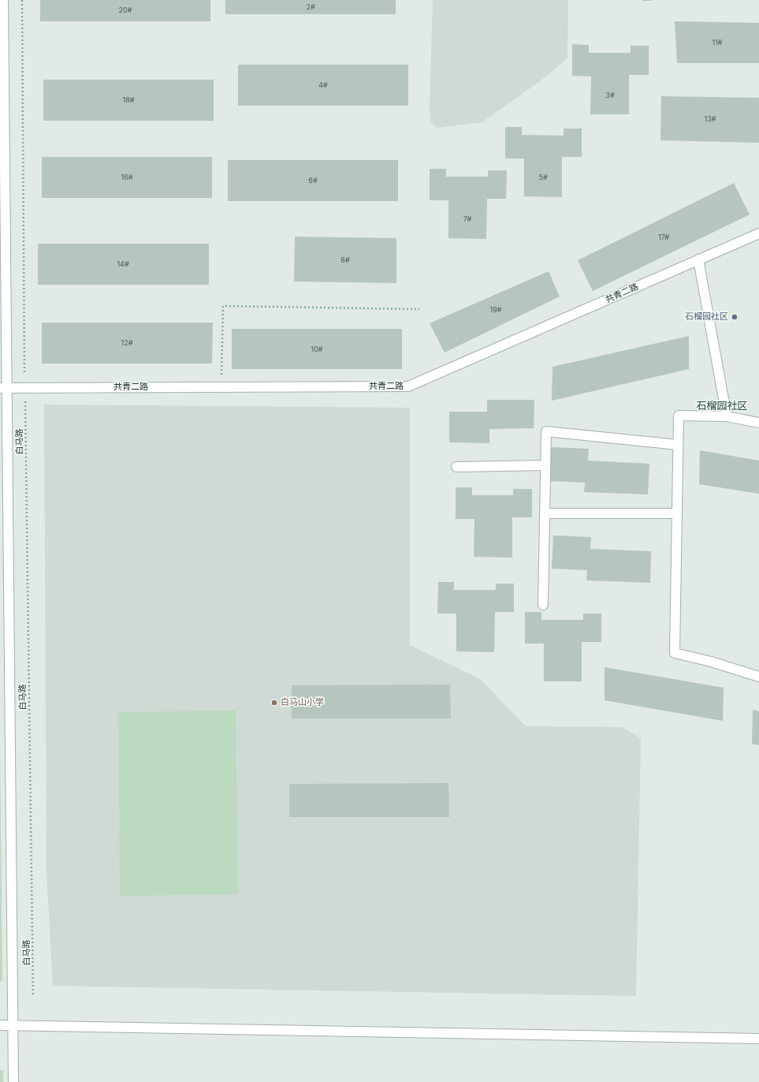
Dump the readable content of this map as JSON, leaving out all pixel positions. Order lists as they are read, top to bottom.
{
  "streets": {
    "street": ["共青二路"],
    "path": ["白马路"]
  },
  "crossings": [
    ["共青二路", "白马路"]
  ],
  "districts": ["石榴园社区"],
  "places": ["石榴园社区", "白马山小学"],
  "house_numbers": [
    "2#",
    "20#",
    "11#",
    "4#",
    "3#",
    "18#",
    "13#",
    "16#",
    "5#",
    "6#",
    "7#",
    "17#",
    "8#",
    "14#",
    "19#",
    "12#",
    "10#"
  ]
}
